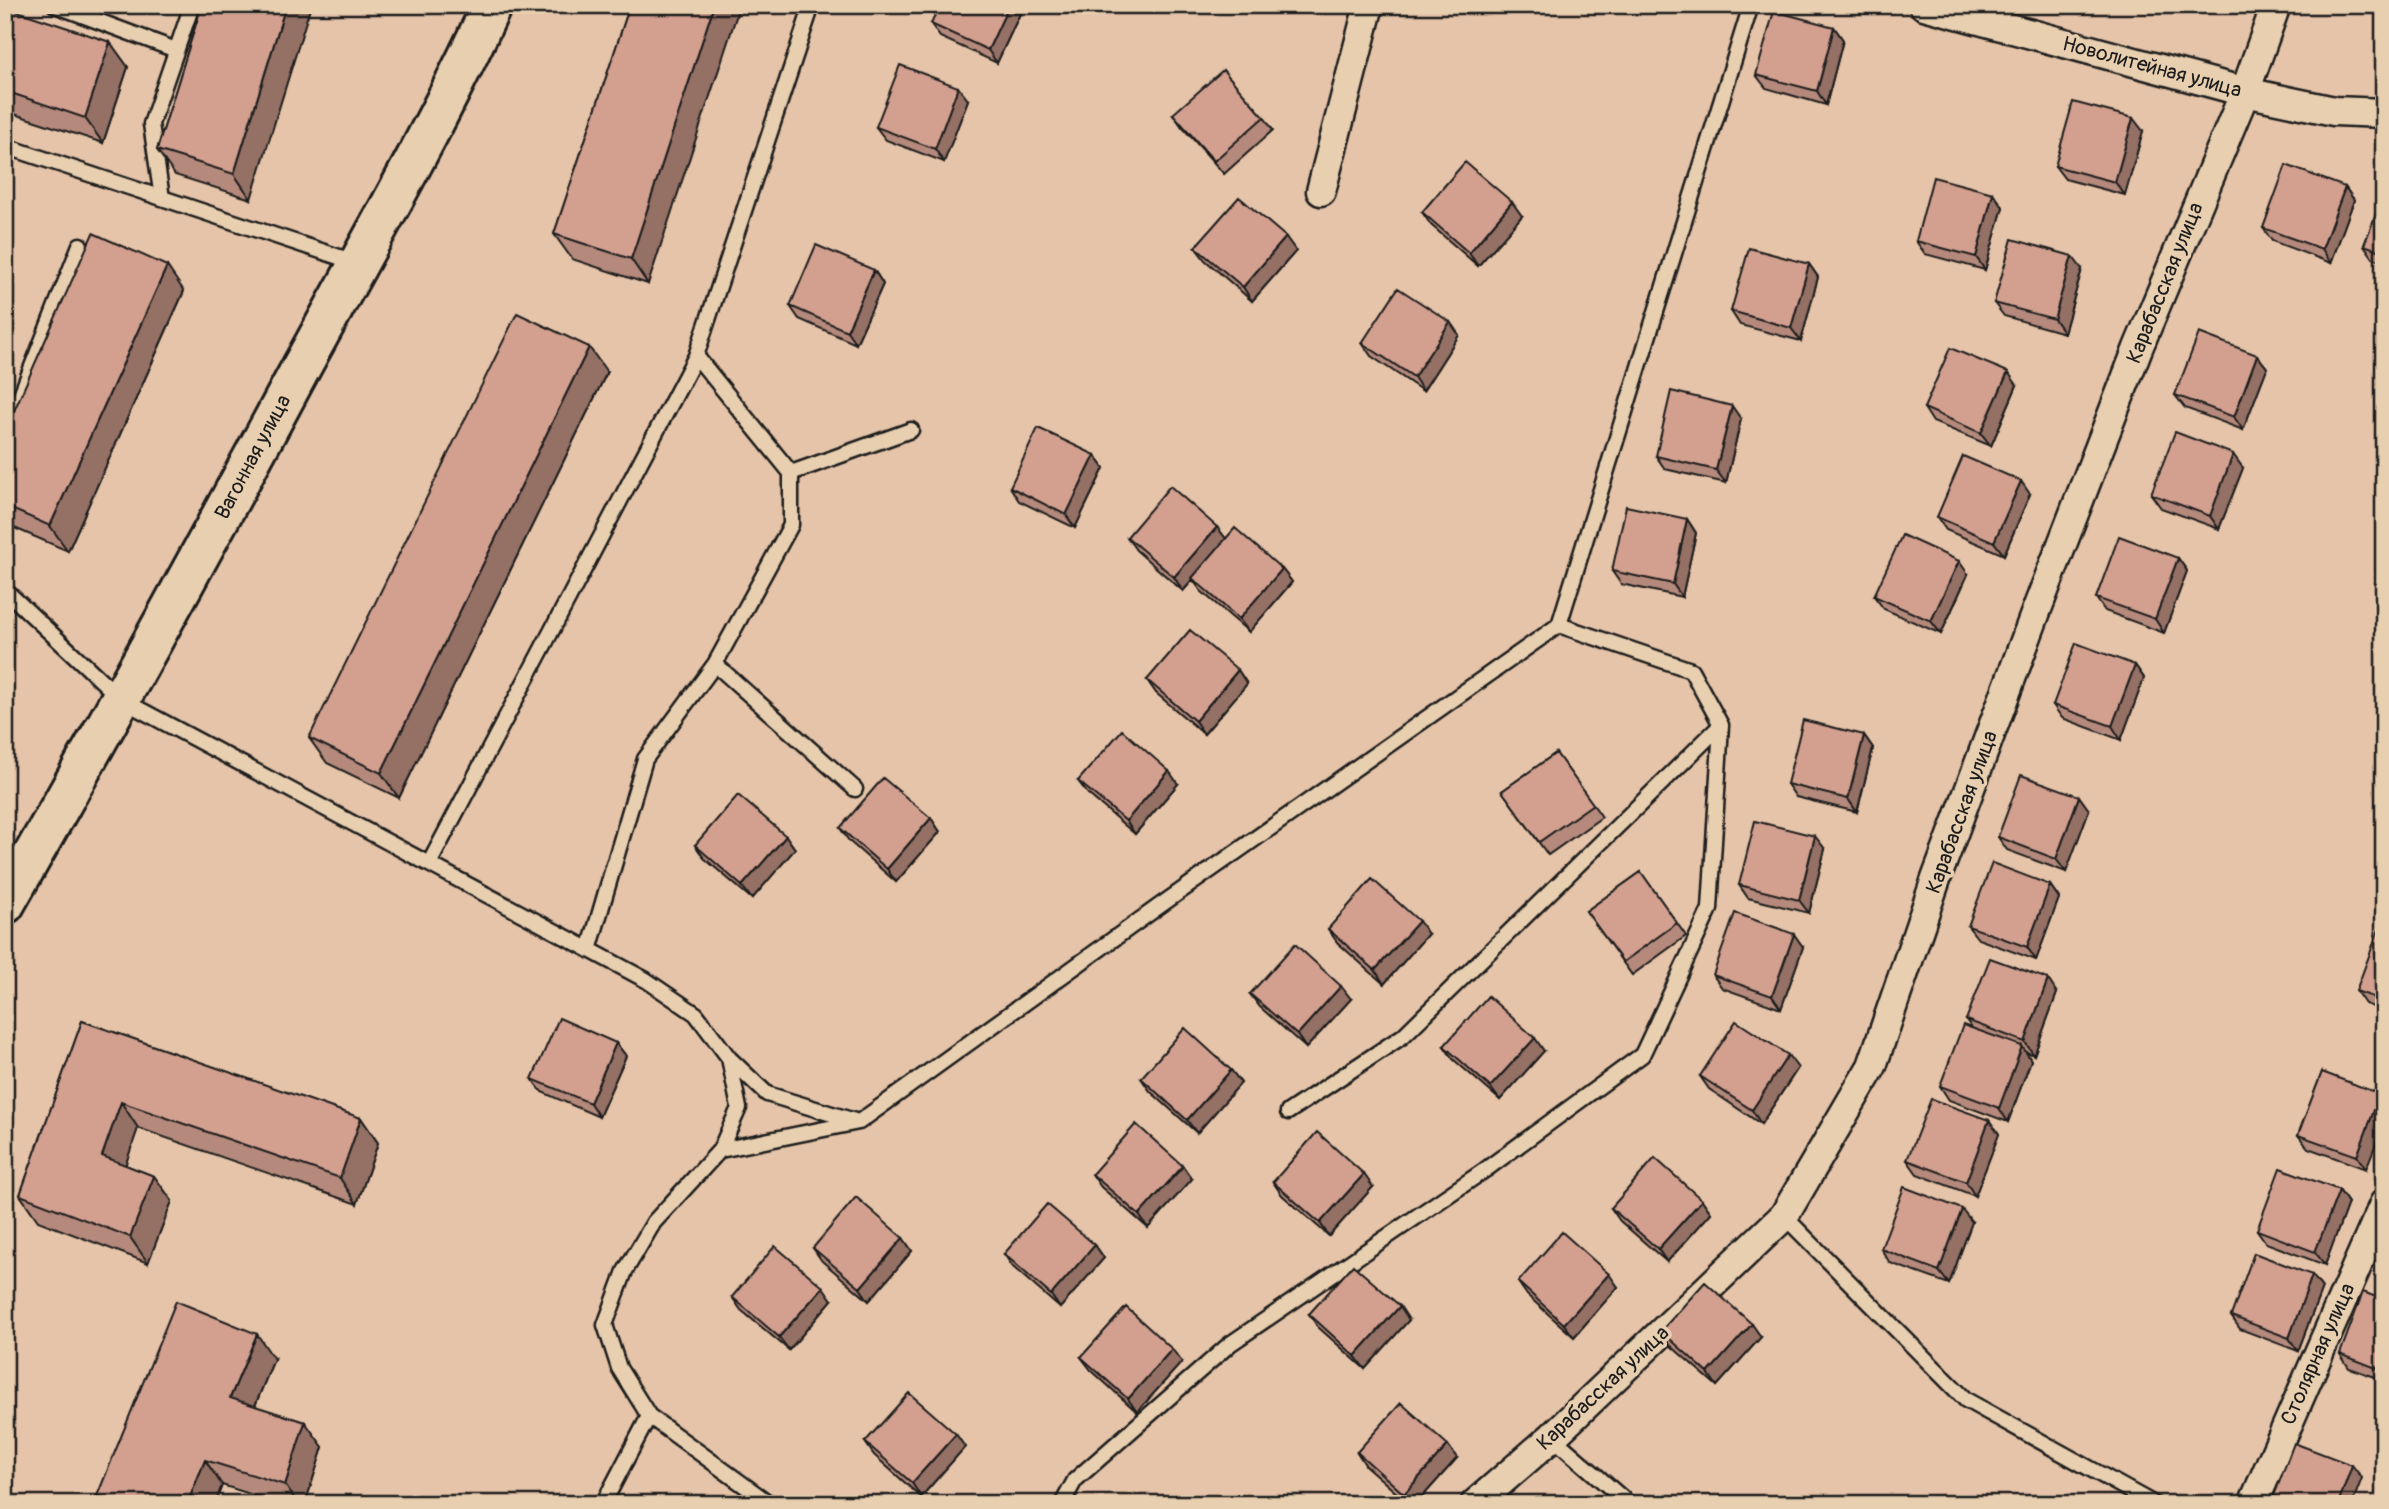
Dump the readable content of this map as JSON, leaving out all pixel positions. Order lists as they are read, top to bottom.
{
  "streets": {
    "street": [
      "Новолитейная улица",
      "Карабасская улица",
      "Вагонная улица",
      "Столярная улица"
    ]
  },
  "crossings": [
    ["Новолитейная улица", "Карабасская улица"]
  ]
}
